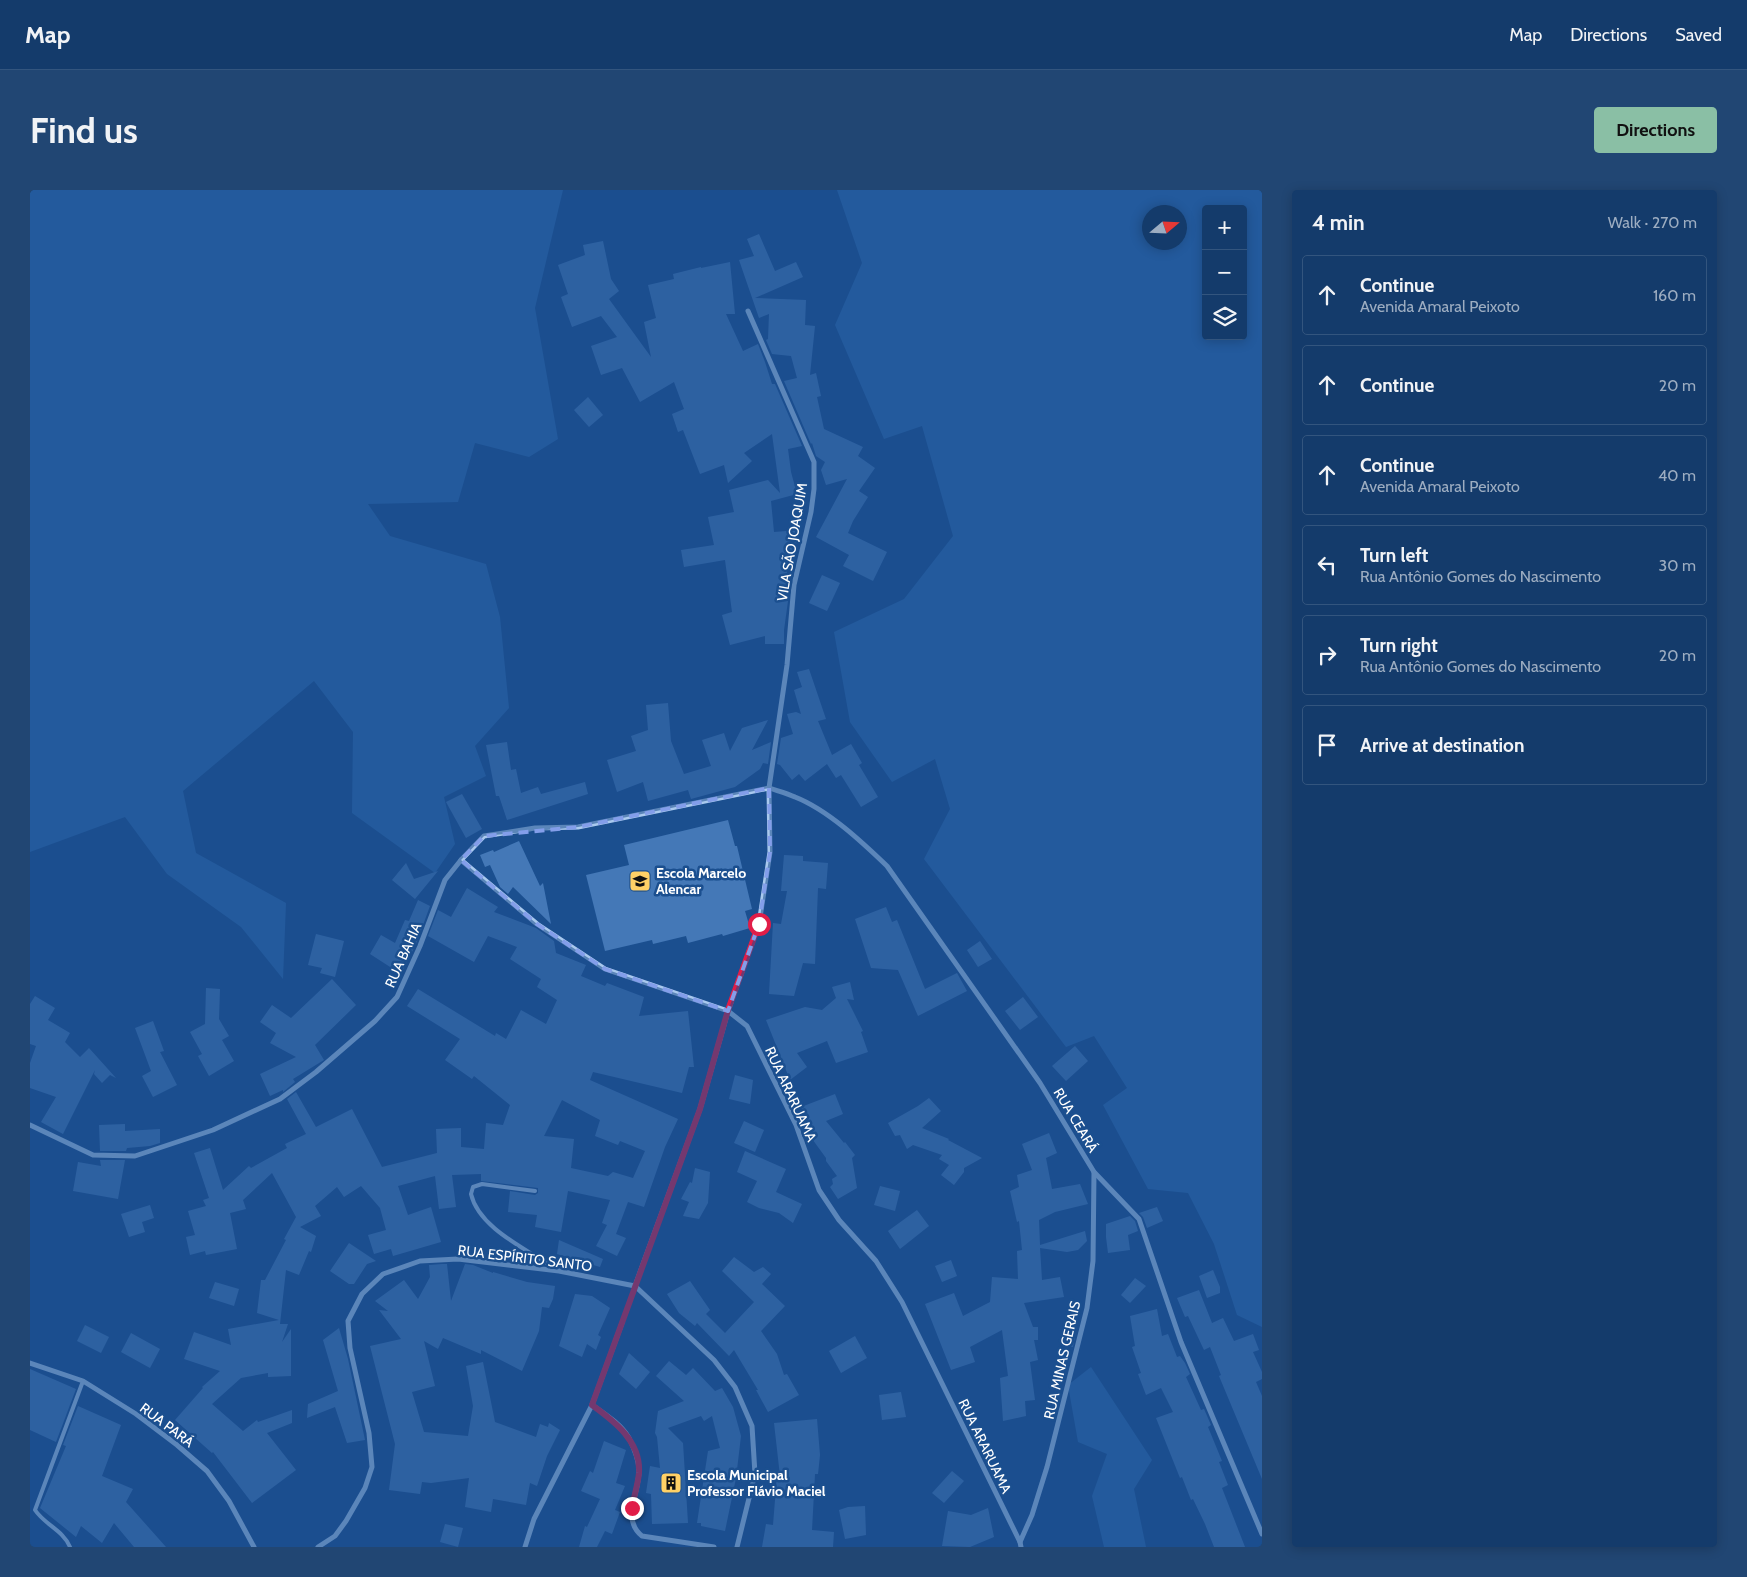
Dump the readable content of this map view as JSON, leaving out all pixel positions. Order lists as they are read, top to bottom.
{
  "streets": {
    "street": [
      "VILA SÃO JOAQUIM",
      "RUA BAHIA",
      "RUA ARARUAMA",
      "RUA CEARÁ",
      "RUA ESPÍRITO SANTO",
      "RUA MINAS GERAIS",
      "RUA PARÁ"
    ]
  },
  "crossings": [
    ["VILA SÃO JOAQUIM", "RUA BAHIA"],
    ["VILA SÃO JOAQUIM", "RUA ARARUAMA"],
    ["VILA SÃO JOAQUIM", "RUA CEARÁ"],
    ["VILA SÃO JOAQUIM", "RUA ESPÍRITO SANTO"],
    ["RUA BAHIA", "RUA ARARUAMA"],
    ["RUA BAHIA", "RUA CEARÁ"],
    ["RUA ARARUAMA", "RUA MINAS GERAIS"],
    ["RUA CEARÁ", "RUA MINAS GERAIS"]
  ],
  "places": {
    "school or university": ["Escola Marcelo Alencar"],
    "building": ["Escola Municipal Professor Flávio Maciel"]
  },
  "north": "right",
  "page": {
    "header": "Map",
    "nav": ["Map", "Directions", "Saved"],
    "buttons": "Directions",
    "title": "Find us",
    "heading": ["4 min", "Walk · 270 m"],
    "map_buttons": ["+", "−"],
    "list": [
      ["Continue", "Avenida Amaral Peixoto", "160 m"],
      ["Continue", "20 m"],
      ["Continue", "Avenida Amaral Peixoto", "40 m"],
      ["Turn left", "Rua Antônio Gomes do Nascimento", "30 m"],
      ["Turn right", "Rua Antônio Gomes do Nascimento", "20 m"],
      "Arrive at destination"
    ]
  }
}
